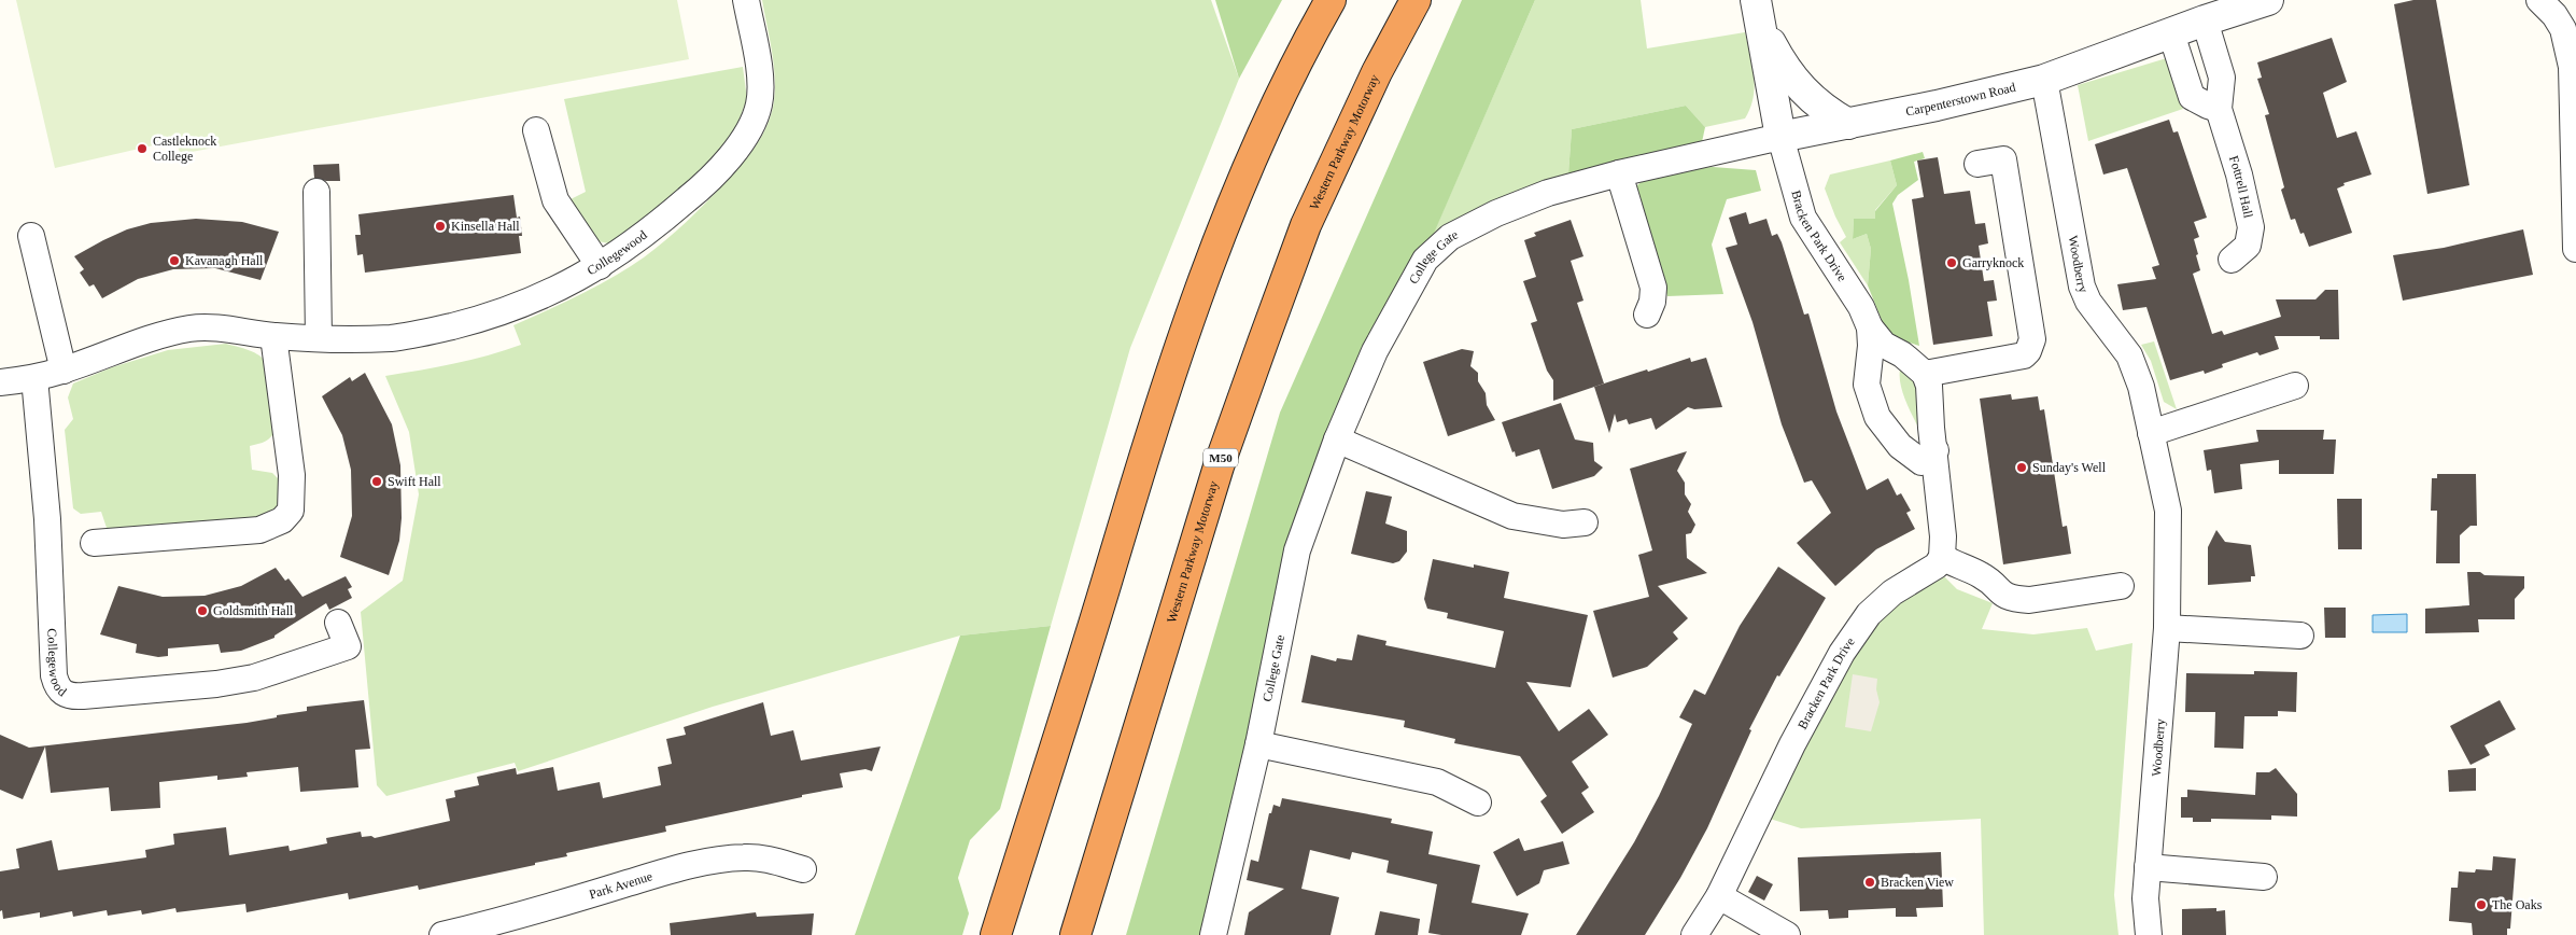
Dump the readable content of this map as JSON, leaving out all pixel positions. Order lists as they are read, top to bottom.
{
  "streets": {
    "highway": ["Western Parkway Motorway", "M50"],
    "street": [
      "Carpenterstown Road",
      "Fottrell Hall",
      "Bracken Park Drive",
      "Collegewood",
      "College Gate",
      "Woodberry",
      "Park Avenue"
    ]
  },
  "crossings": [
    ["Carpenterstown Road", "Fottrell Hall"],
    ["Carpenterstown Road", "Bracken Park Drive"],
    ["Carpenterstown Road", "College Gate"],
    ["Carpenterstown Road", "Woodberry"],
    ["Bracken Park Drive", "College Gate"]
  ],
  "places": [
    "Castleknock College",
    "Kinsella Hall",
    "Kavanagh Hall",
    "Garryknock",
    "Sunday's Well",
    "Swift Hall",
    "Goldsmith Hall",
    "Bracken View",
    "The Oaks"
  ]
}
